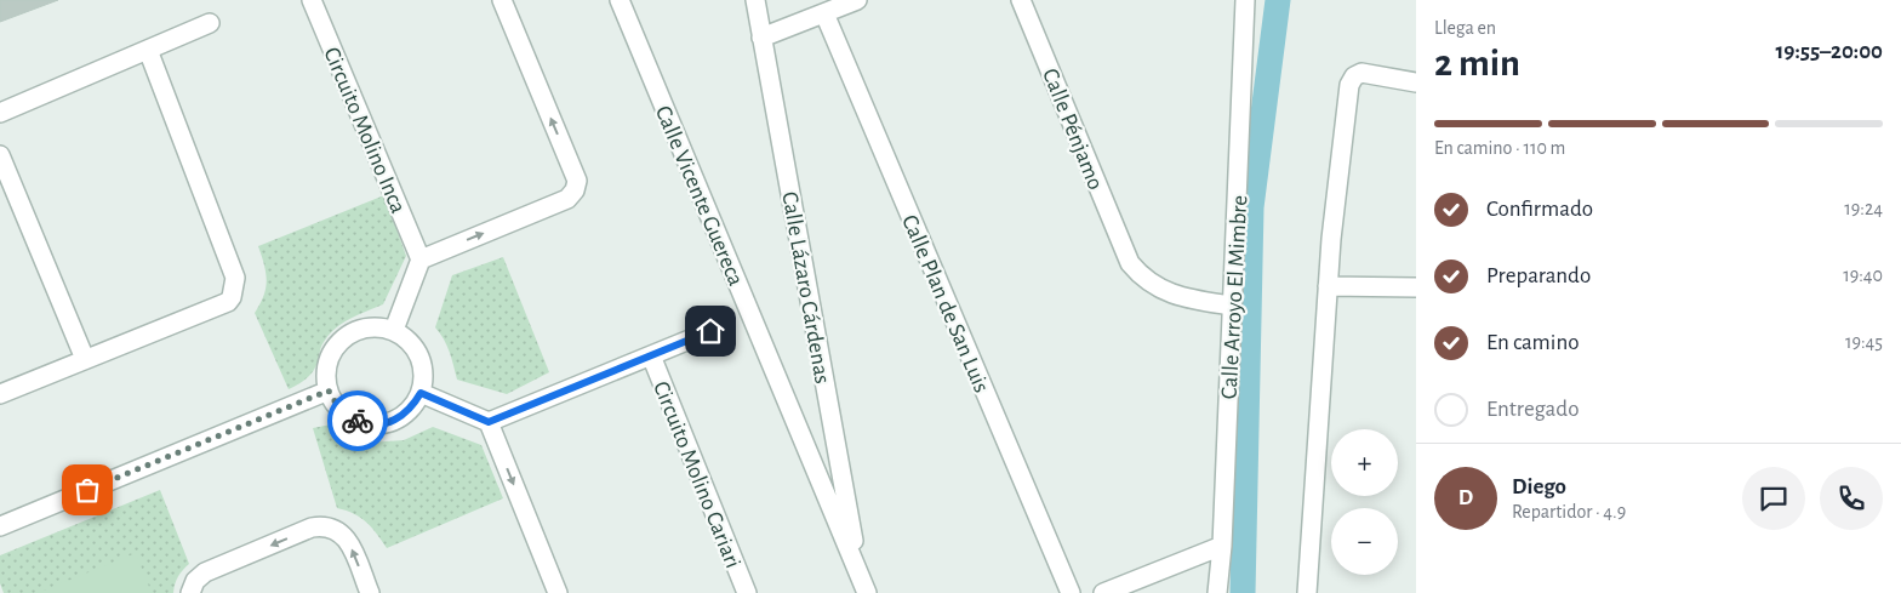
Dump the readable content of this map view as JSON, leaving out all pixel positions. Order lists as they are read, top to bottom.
{
  "streets": {
    "street": [
      "Calle Pénjamo",
      "Circuito Molino Inca",
      "Calle Vicente Guereca",
      "Calle Lázaro Cárdenas",
      "Calle Arroyo El Mimbre",
      "Calle Plan de San Luis",
      "Circuito Molino Cariari"
    ]
  },
  "crossings": [
    ["Calle Pénjamo", "Calle Arroyo El Mimbre"],
    ["Calle Vicente Guereca", "Calle Lázaro Cárdenas"]
  ],
  "page": {
    "heading": ["2 min", "Llega en", "19:55–20:00"],
    "panel": ["Diego", "Repartidor · 4.9"],
    "bar": "En camino · 110 m",
    "list": [
      ["Confirmado", "19:24"],
      ["Preparando", "19:40"],
      ["En camino", "19:45"],
      "Entregado"
    ],
    "map_buttons": ["+", "−"],
    "round": "D"
  }
}
